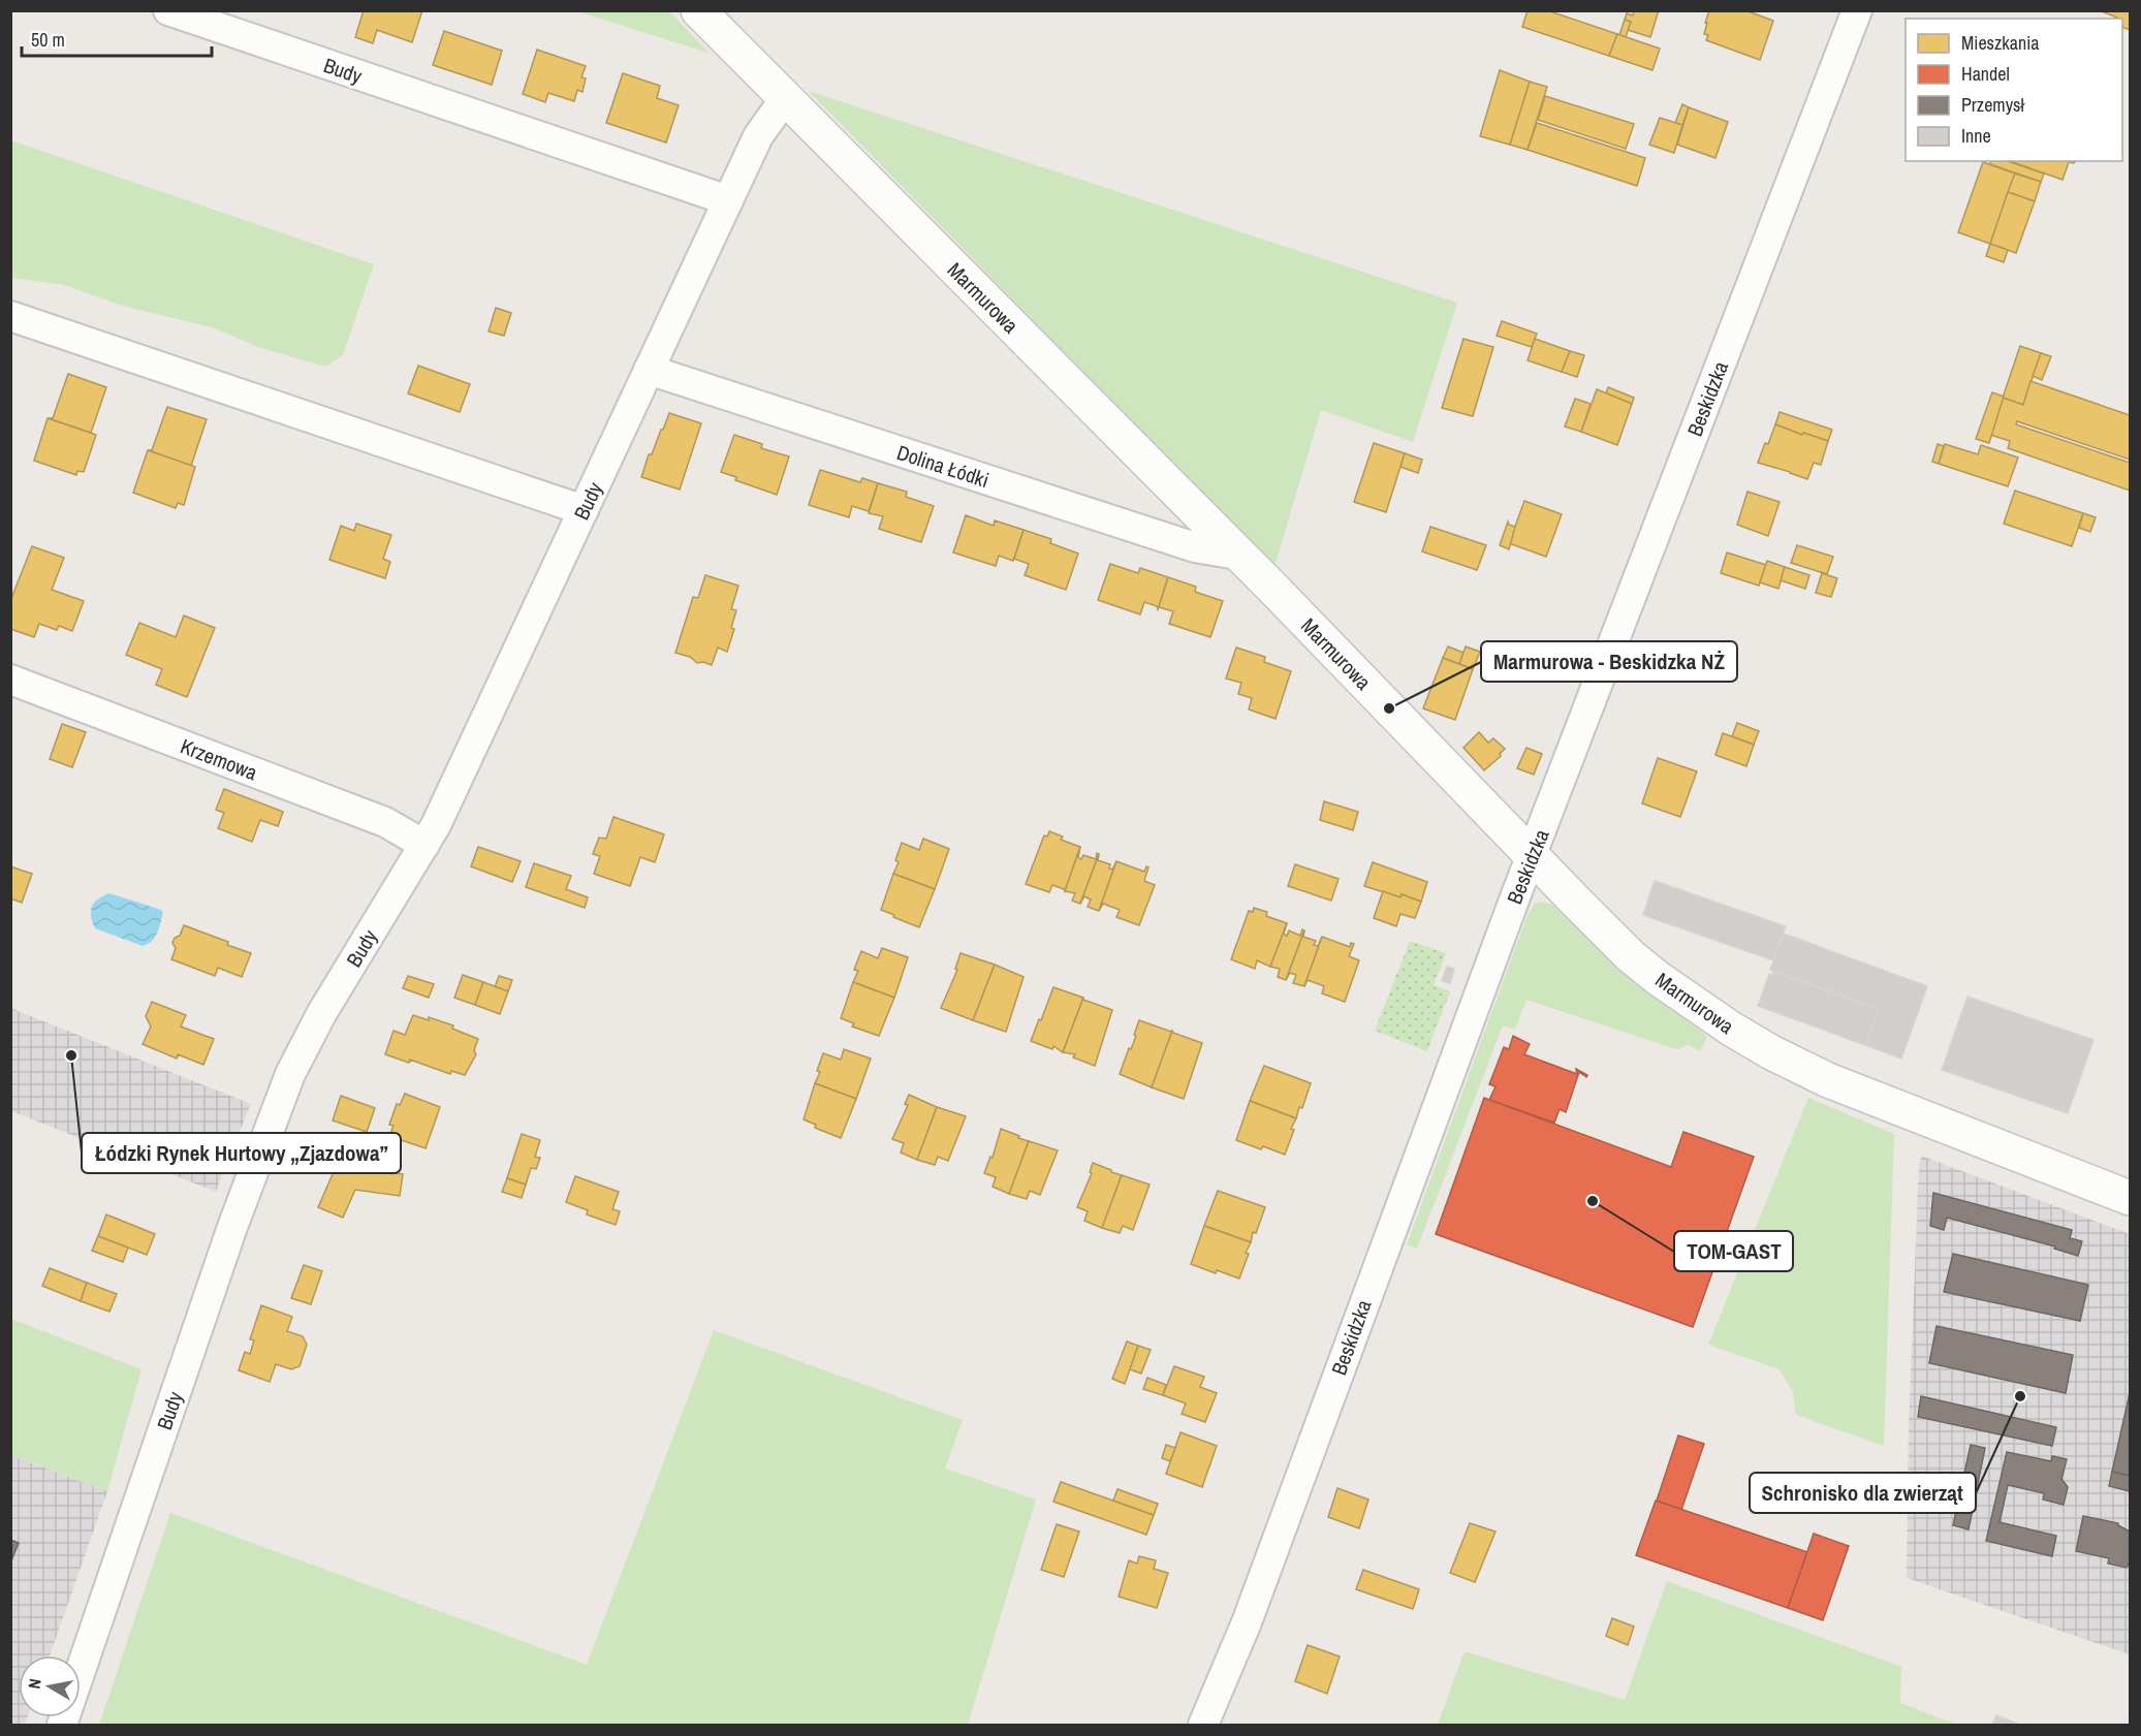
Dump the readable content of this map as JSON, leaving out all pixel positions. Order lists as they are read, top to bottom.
{
  "streets": {
    "street": [
      "Budy",
      "Marmurowa",
      "Beskidzka",
      "Dolina Łódki",
      "Krzemowa"
    ]
  },
  "crossings": [
    ["Budy", "Marmurowa"],
    ["Budy", "Dolina Łódki"],
    ["Budy", "Krzemowa"],
    ["Marmurowa", "Beskidzka"],
    ["Marmurowa", "Dolina Łódki"]
  ],
  "places": [
    "Marmurowa - Beskidzka NŻ",
    "Łódzki Rynek Hurtowy „Zjazdowa”",
    "TOM-GAST",
    "Schronisko dla zwierząt"
  ],
  "legend": [
    "Mieszkania",
    "Handel",
    "Przemysł",
    "Inne"
  ],
  "scale_bar": "50 m",
  "north": "left"
}
